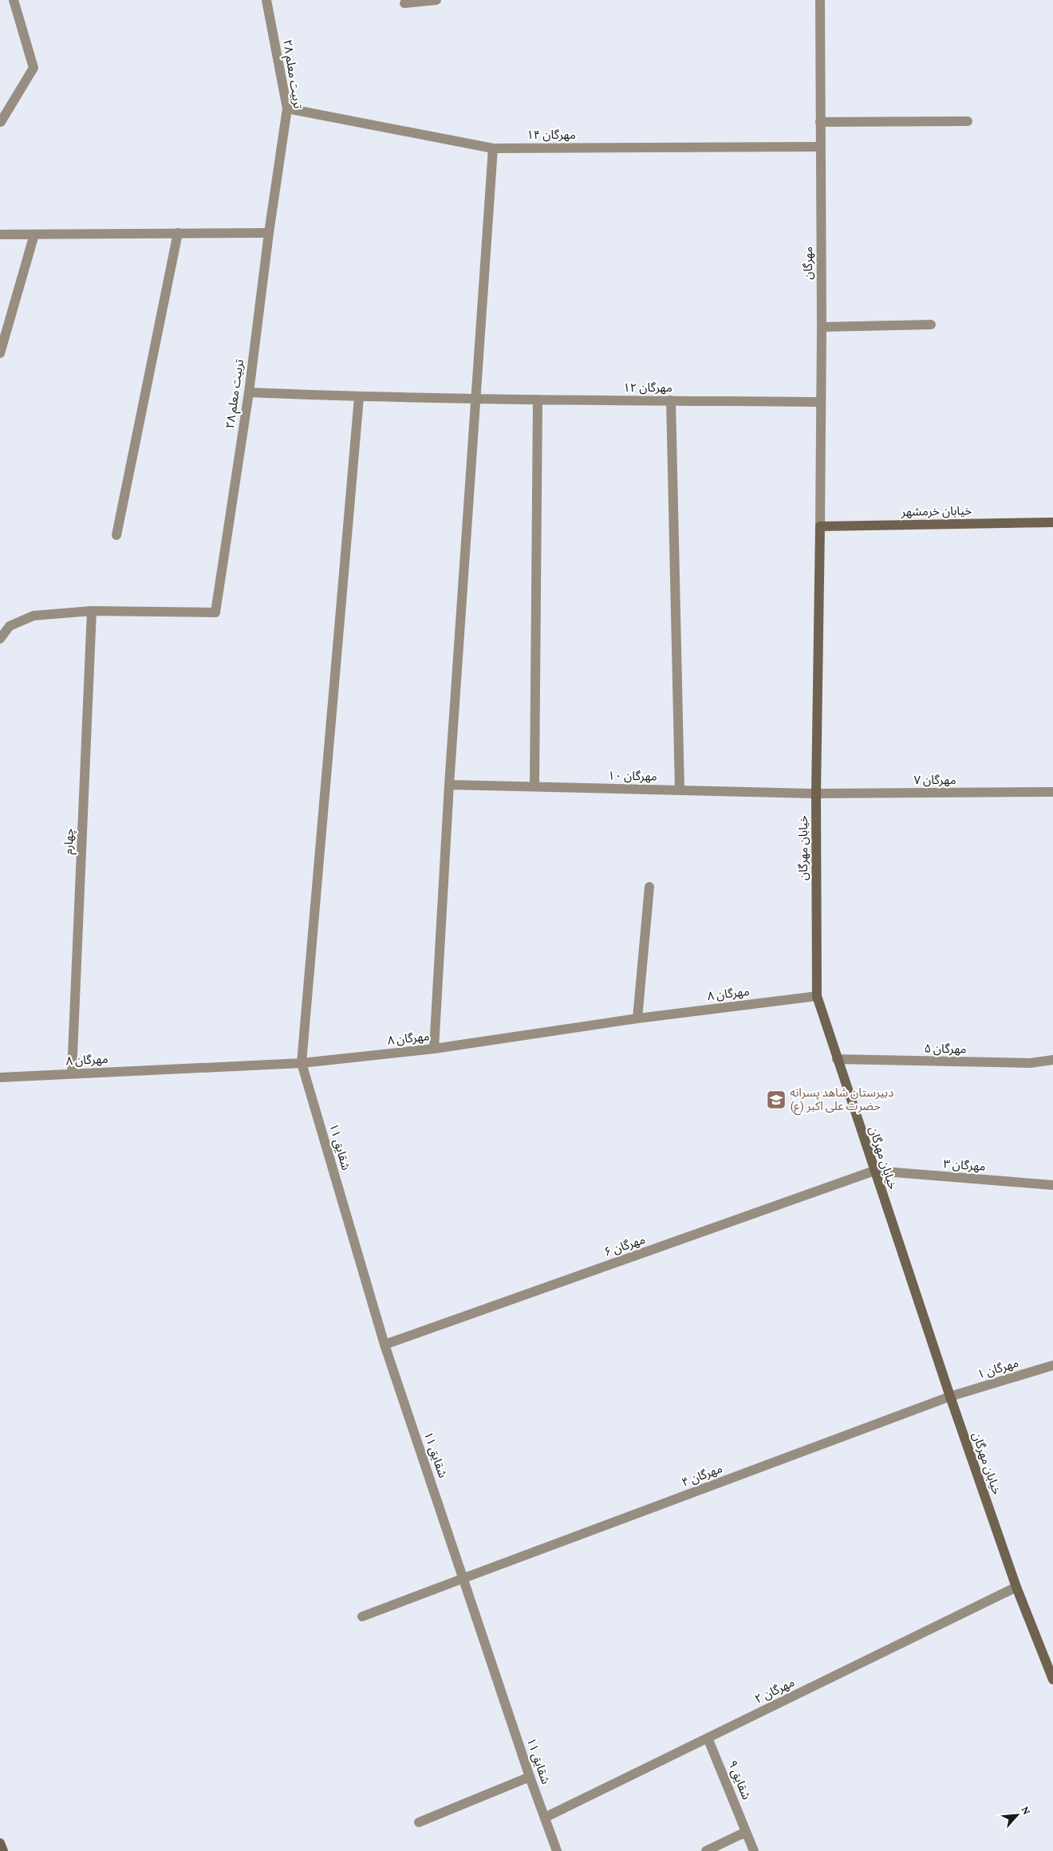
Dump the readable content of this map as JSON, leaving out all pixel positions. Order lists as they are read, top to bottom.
{
  "streets": {
    "street": [
      "تربیت معلم ۲۸",
      "مهرگان ۱۴",
      "مهرگان",
      "مهرگان ۱۲",
      "خیابان خرمشهر",
      "مهرگان ۱۰",
      "مهرگان ۷",
      "چهارم",
      "خیابان مهرگان",
      "مهرگان ۸",
      "مهرگان ۵",
      "شقایق ۱۱",
      "مهرگان ۳",
      "مهرگان ۶",
      "مهرگان ۱",
      "مهرگان ۴",
      "مهرگان ۲",
      "شقایق ۹"
    ]
  },
  "crossings": [
    ["تربیت معلم ۲۸", "مهرگان ۱۴"],
    ["تربیت معلم ۲۸", "مهرگان ۱۲"],
    ["تربیت معلم ۲۸", "چهارم"],
    ["مهرگان ۱۴", "مهرگان"],
    ["مهرگان", "مهرگان ۱۲"],
    ["مهرگان", "خیابان خرمشهر"],
    ["مهرگان", "خیابان مهرگان"],
    ["خیابان خرمشهر", "خیابان مهرگان"],
    ["مهرگان ۱۰", "مهرگان ۷"],
    ["مهرگان ۱۰", "خیابان مهرگان"],
    ["مهرگان ۷", "خیابان مهرگان"],
    ["چهارم", "مهرگان ۸"],
    ["خیابان مهرگان", "مهرگان ۸"],
    ["خیابان مهرگان", "مهرگان ۵"],
    ["خیابان مهرگان", "مهرگان ۳"],
    ["خیابان مهرگان", "مهرگان ۶"],
    ["خیابان مهرگان", "مهرگان ۱"],
    ["خیابان مهرگان", "مهرگان ۴"],
    ["خیابان مهرگان", "مهرگان ۲"],
    ["مهرگان ۸", "شقایق ۱۱"],
    ["شقایق ۱۱", "مهرگان ۶"],
    ["شقایق ۱۱", "مهرگان ۴"],
    ["شقایق ۱۱", "مهرگان ۲"],
    ["مهرگان ۳", "مهرگان ۶"],
    ["مهرگان ۱", "مهرگان ۴"],
    ["مهرگان ۲", "شقایق ۹"]
  ],
  "places": {
    "school or university": ["دبیرستان شاهد پسرانه حضرت علی اکبر (ع)"]
  },
  "north": "top right"
}
